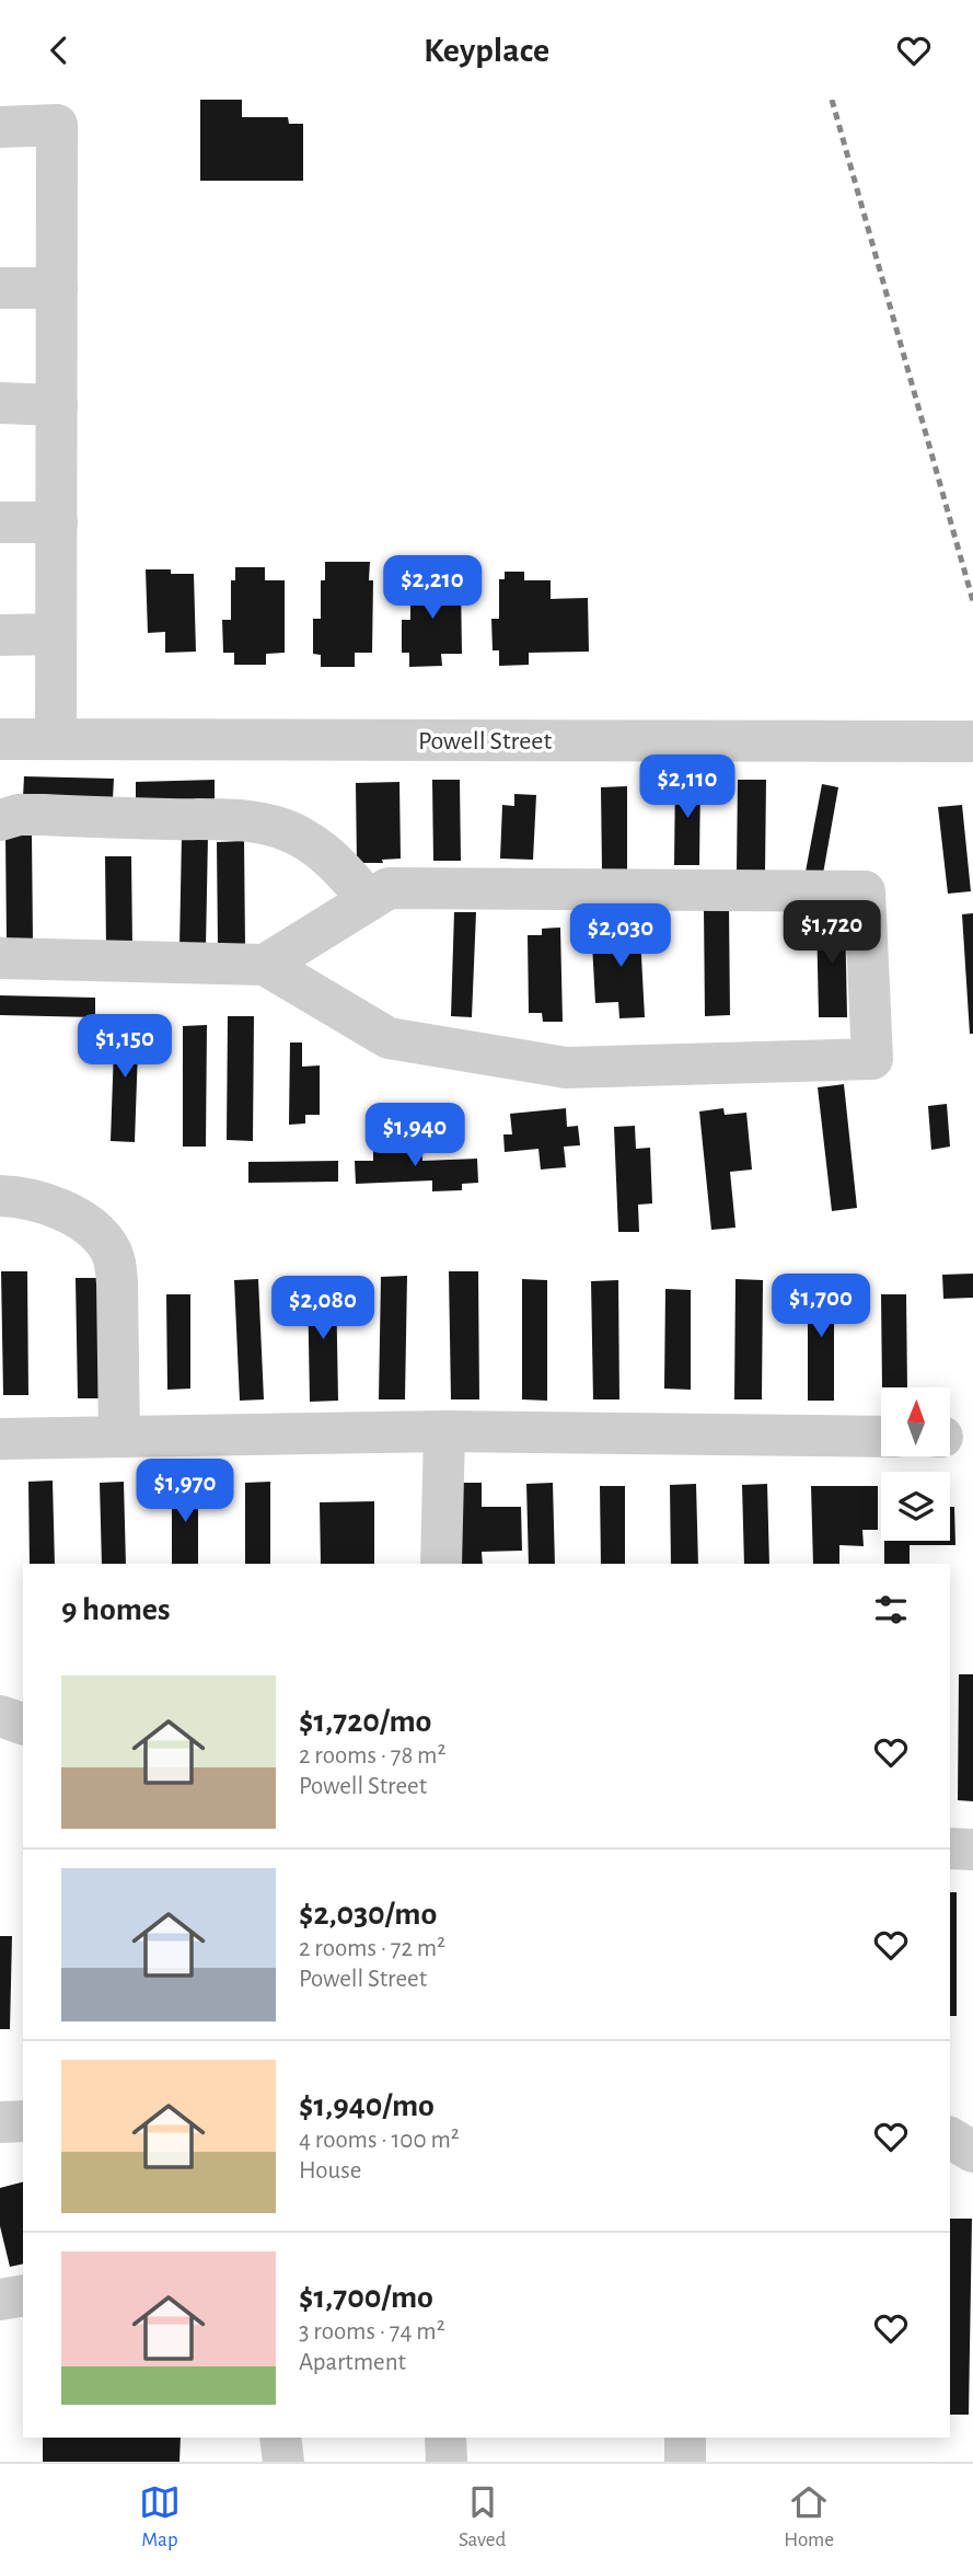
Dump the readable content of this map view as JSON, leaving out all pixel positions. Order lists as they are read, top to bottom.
{
  "streets": {
    "street": ["Powell Street"]
  },
  "north": "top",
  "page": {
    "header": "Keyplace",
    "price": [
      "$2,210",
      "$2,110",
      "$1,720",
      "$2,030",
      "$1,150",
      "$1,940",
      "$1,700",
      "$2,080",
      "$1,970"
    ],
    "heading": "9 homes",
    "list": [
      {
        "name": "$1,720/mo",
        "note": "2 rooms · 78 m² · Powell Street"
      },
      {
        "name": "$2,030/mo",
        "note": "2 rooms · 72 m² · Powell Street"
      },
      {
        "name": "$1,940/mo",
        "note": "4 rooms · 100 m² · House"
      },
      {
        "name": "$1,700/mo",
        "note": "3 rooms · 74 m² · Apartment"
      }
    ],
    "tabs": ["Map", "Saved", "Home"]
  }
}
